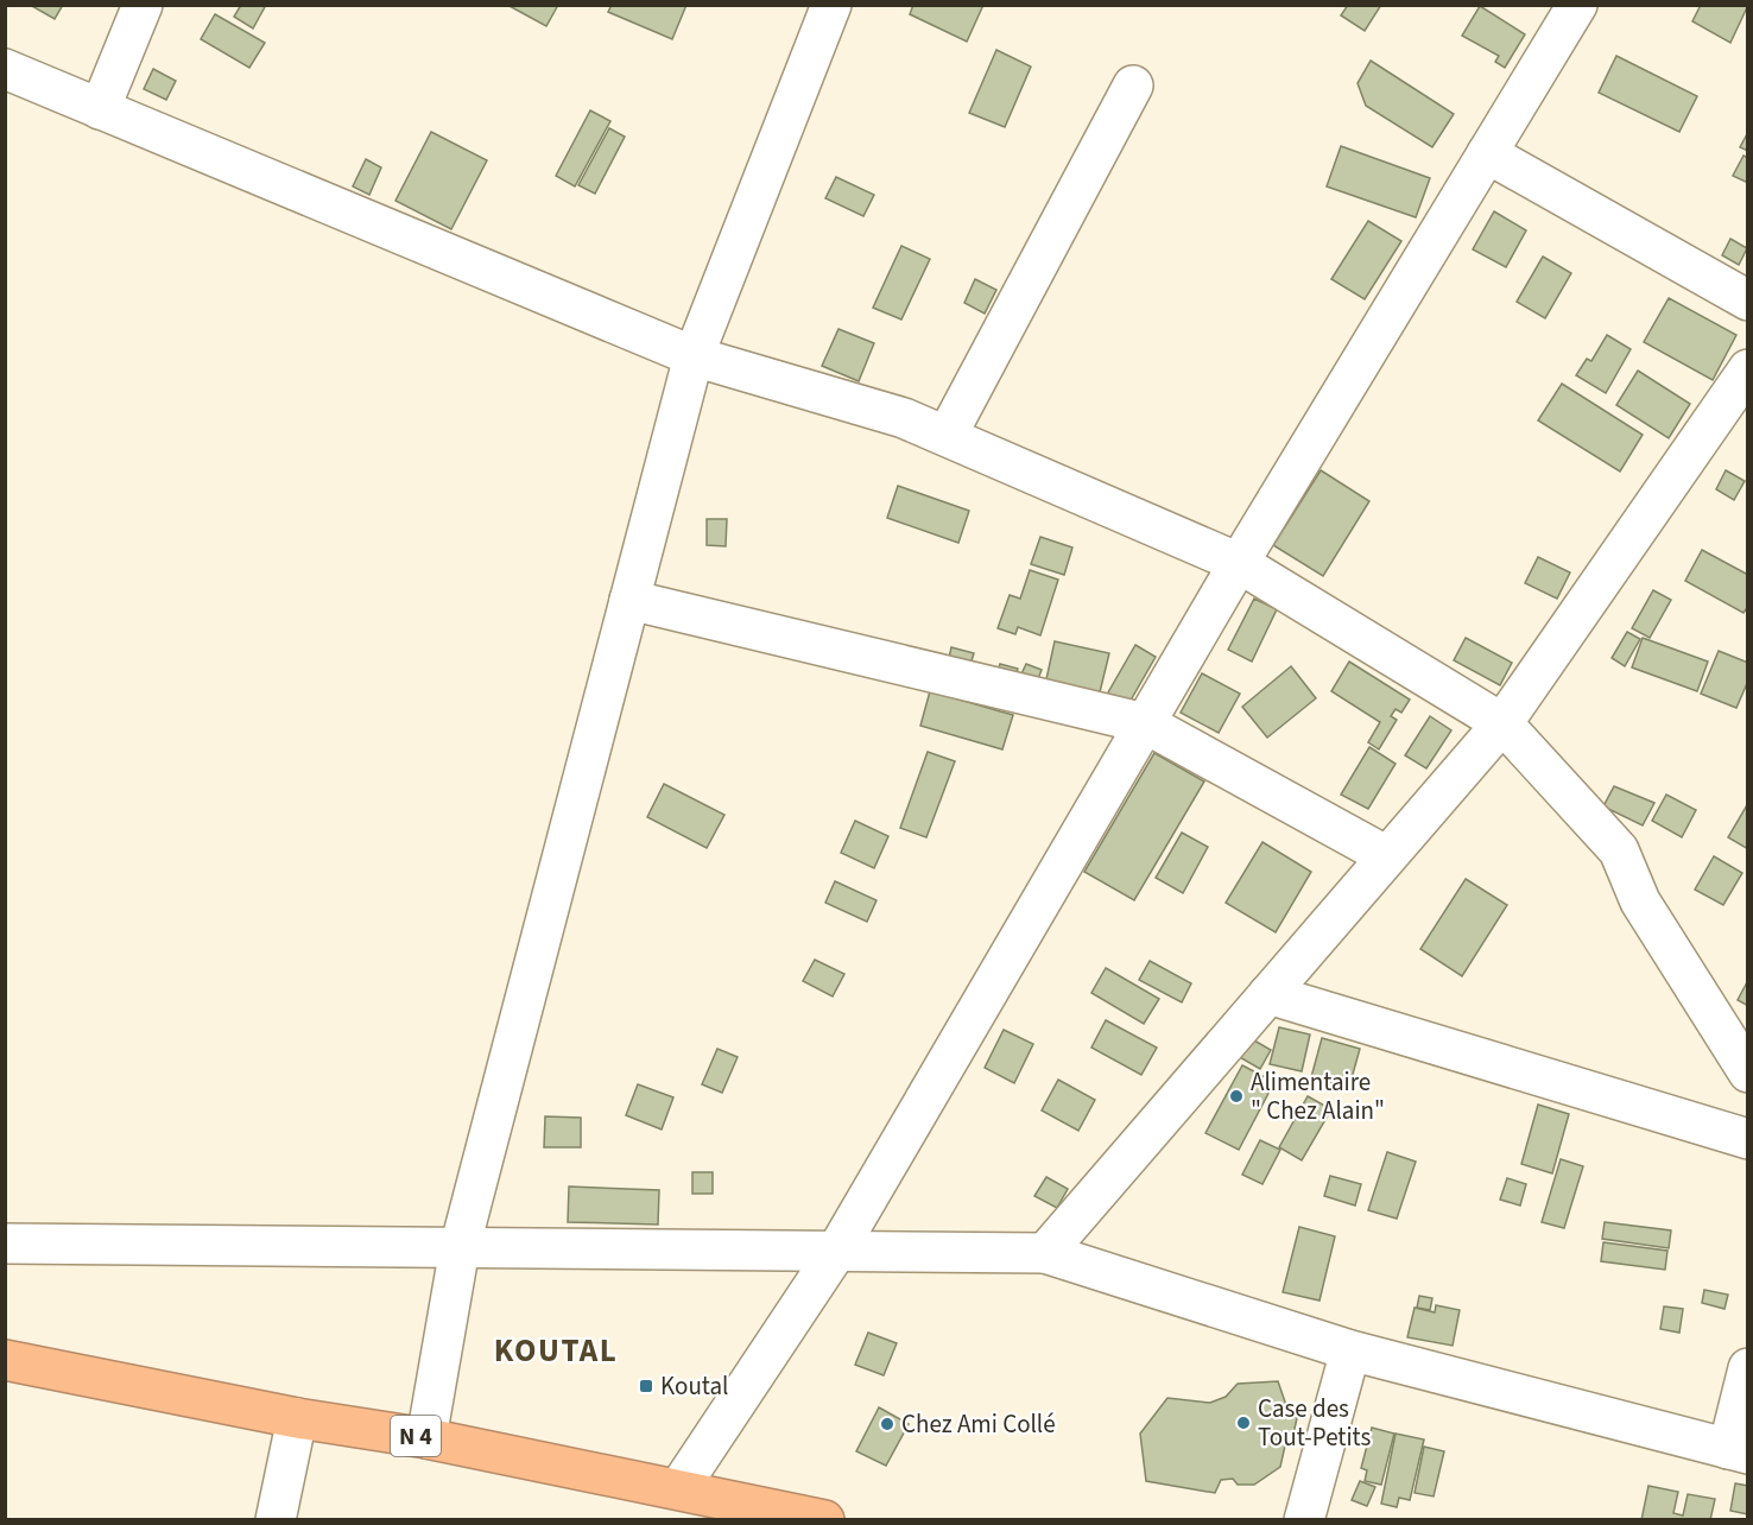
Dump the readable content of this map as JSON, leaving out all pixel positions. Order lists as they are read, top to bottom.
{
  "streets": {
    "highway": ["N 4"]
  },
  "districts": ["KOUTAL"],
  "places": {
    "other": ["Alimentaire \" Chez Alain\"", "Case des Tout-Petits", "Chez Ami Collé"],
    "transit": ["Koutal"]
  }
}
